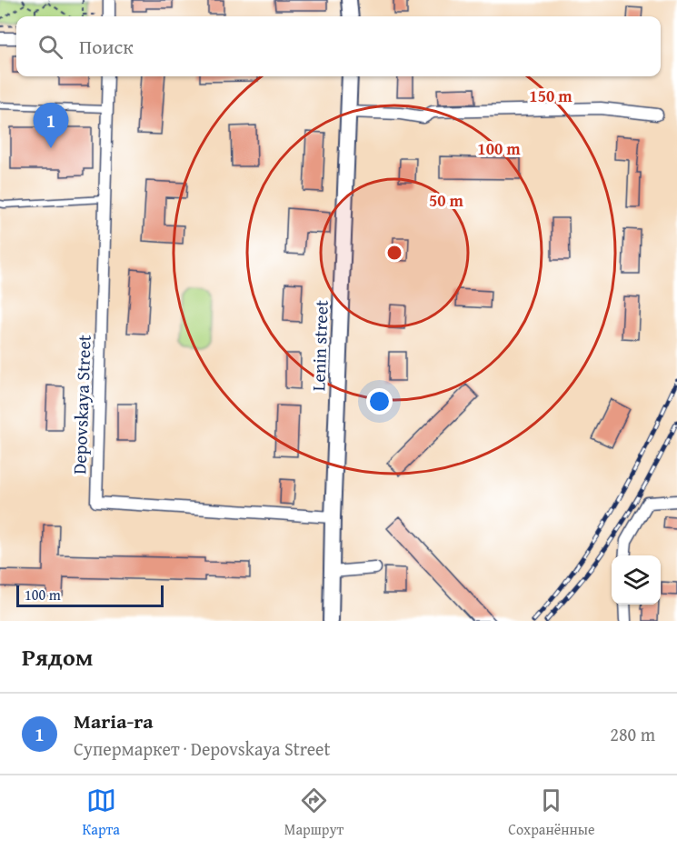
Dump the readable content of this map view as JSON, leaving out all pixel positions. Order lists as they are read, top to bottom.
{
  "streets": {
    "main road": ["Lenin street"],
    "street": ["Depovskaya Street"]
  },
  "crossings": [
    ["Lenin street", "Depovskaya Street"]
  ],
  "scale_bar": "100 m",
  "page": {
    "search": "Поиск",
    "pins": "1",
    "scale": "100 m",
    "heading": "Рядом",
    "list": [
      {
        "mark": "1",
        "name": "Maria-ra",
        "note": "Супермаркет · Depovskaya Street",
        "value": "280 m"
      }
    ],
    "nav": ["Карта", "Маршрут", "Сохранённые"]
  },
  "rings": ["150 m", "100 m", "50 m"]
}
